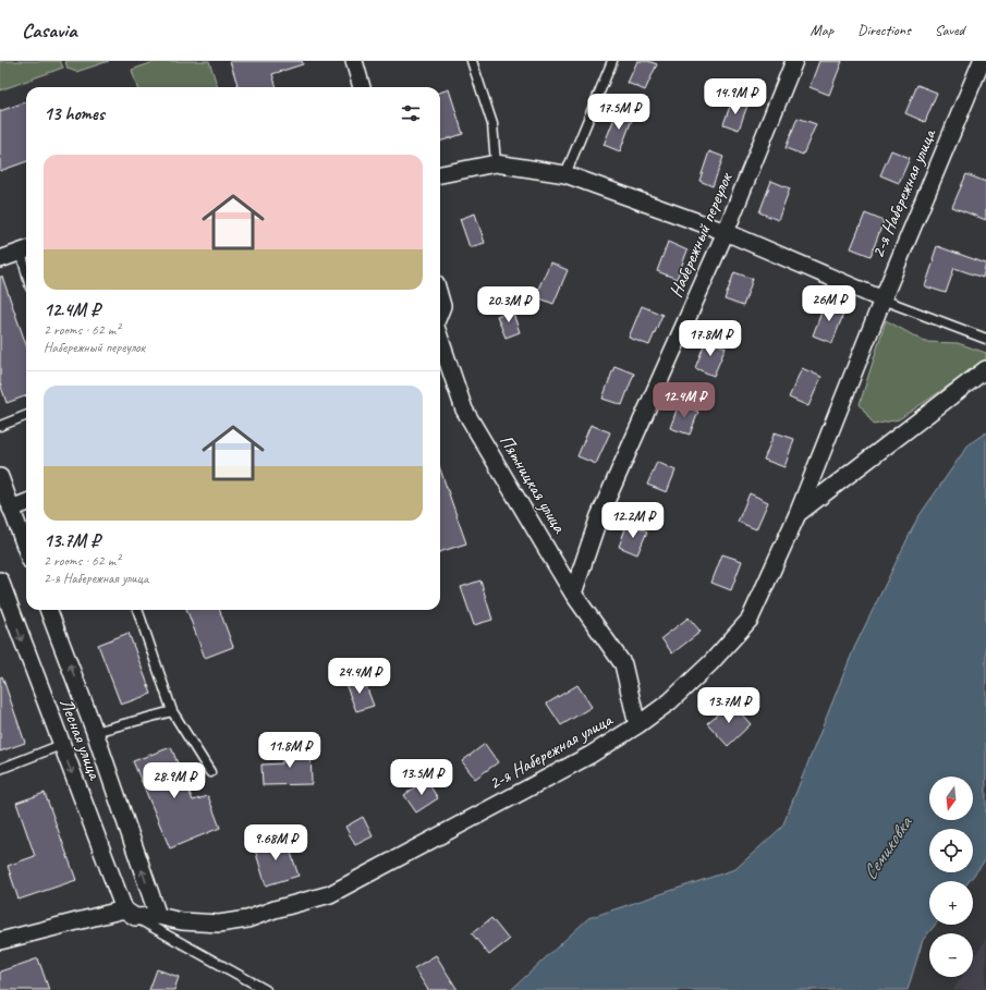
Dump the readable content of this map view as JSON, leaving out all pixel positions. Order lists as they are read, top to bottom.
{
  "streets": {
    "street": [
      "2-я Набережная улица",
      "Набережный переулок",
      "Пятницкая улица",
      "Лесная улица"
    ]
  },
  "crossings": [
    ["2-я Набережная улица", "Пятницкая улица"],
    ["2-я Набережная улица", "Лесная улица"],
    ["Набережный переулок", "Пятницкая улица"]
  ],
  "water": ["Семиковка"],
  "north": "bottom",
  "page": {
    "header": "Casavia",
    "nav": ["Map", "Directions", "Saved"],
    "price": [
      "14.9M ₽",
      "17.5M ₽",
      "26M ₽",
      "20.3M ₽",
      "17.8M ₽",
      "12.4M ₽",
      "12.2M ₽",
      "24.4M ₽",
      "13.7M ₽",
      "11.8M ₽",
      "13.5M ₽",
      "28.9M ₽",
      "9.68M ₽"
    ],
    "heading": "13 homes",
    "list": [
      {
        "name": "12.4M ₽",
        "note": "2 rooms · 62 m² · Набережный переулок"
      },
      {
        "name": "13.7M ₽",
        "note": "2 rooms · 62 m² · 2-я Набережная улица"
      }
    ],
    "map_buttons": ["+", "−"]
  }
}
